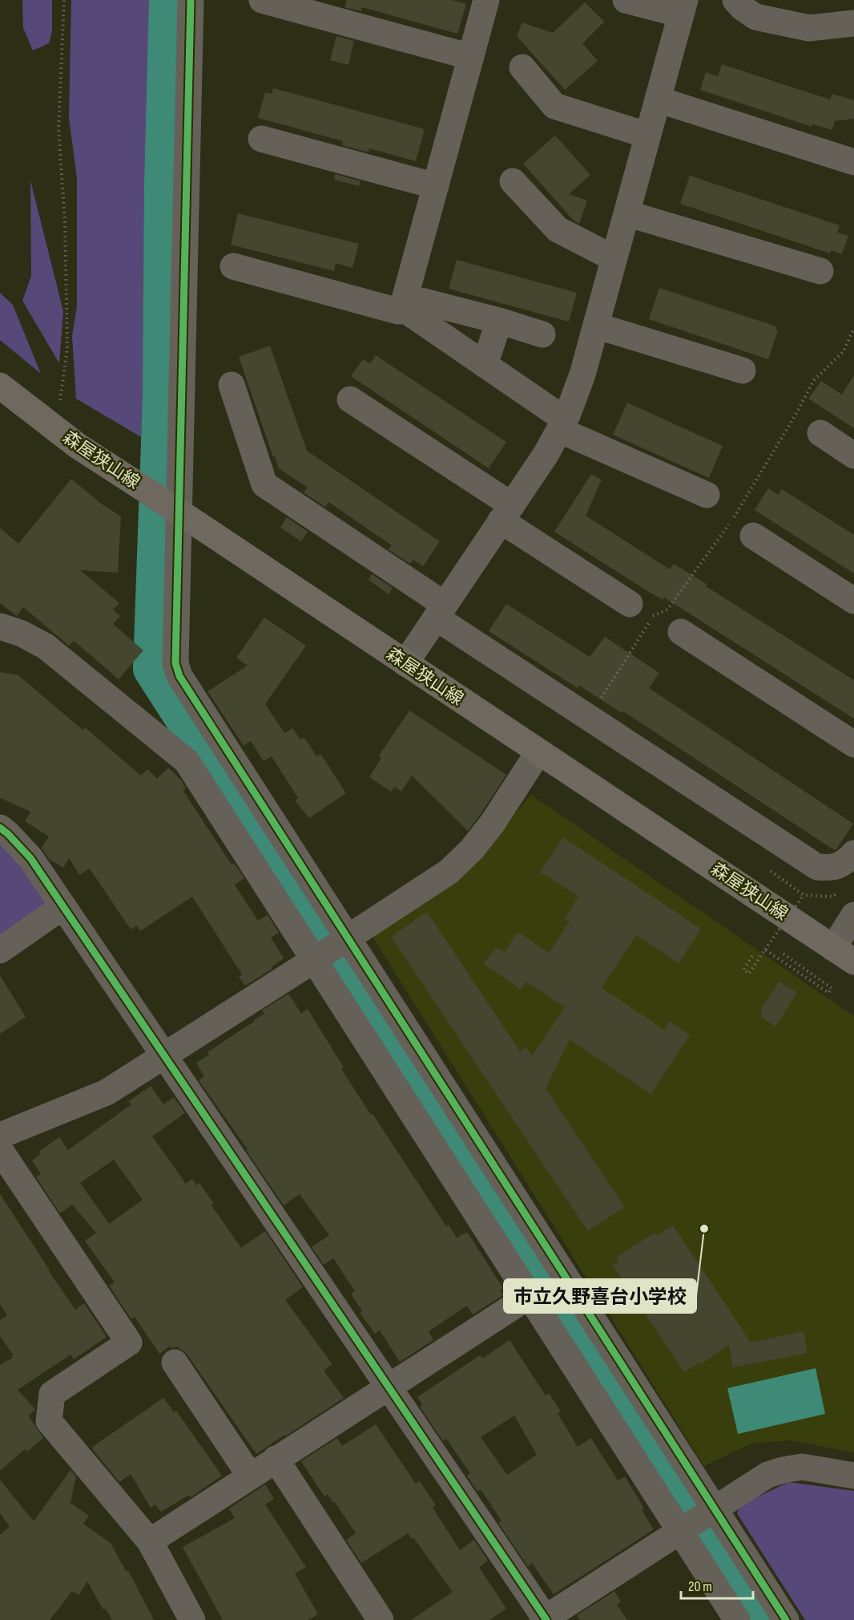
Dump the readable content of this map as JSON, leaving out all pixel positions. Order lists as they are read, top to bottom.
{
  "streets": {
    "main road": ["森屋狭山線"]
  },
  "places": ["市立久野喜台小学校"],
  "scale_bar": "20 m"
}
